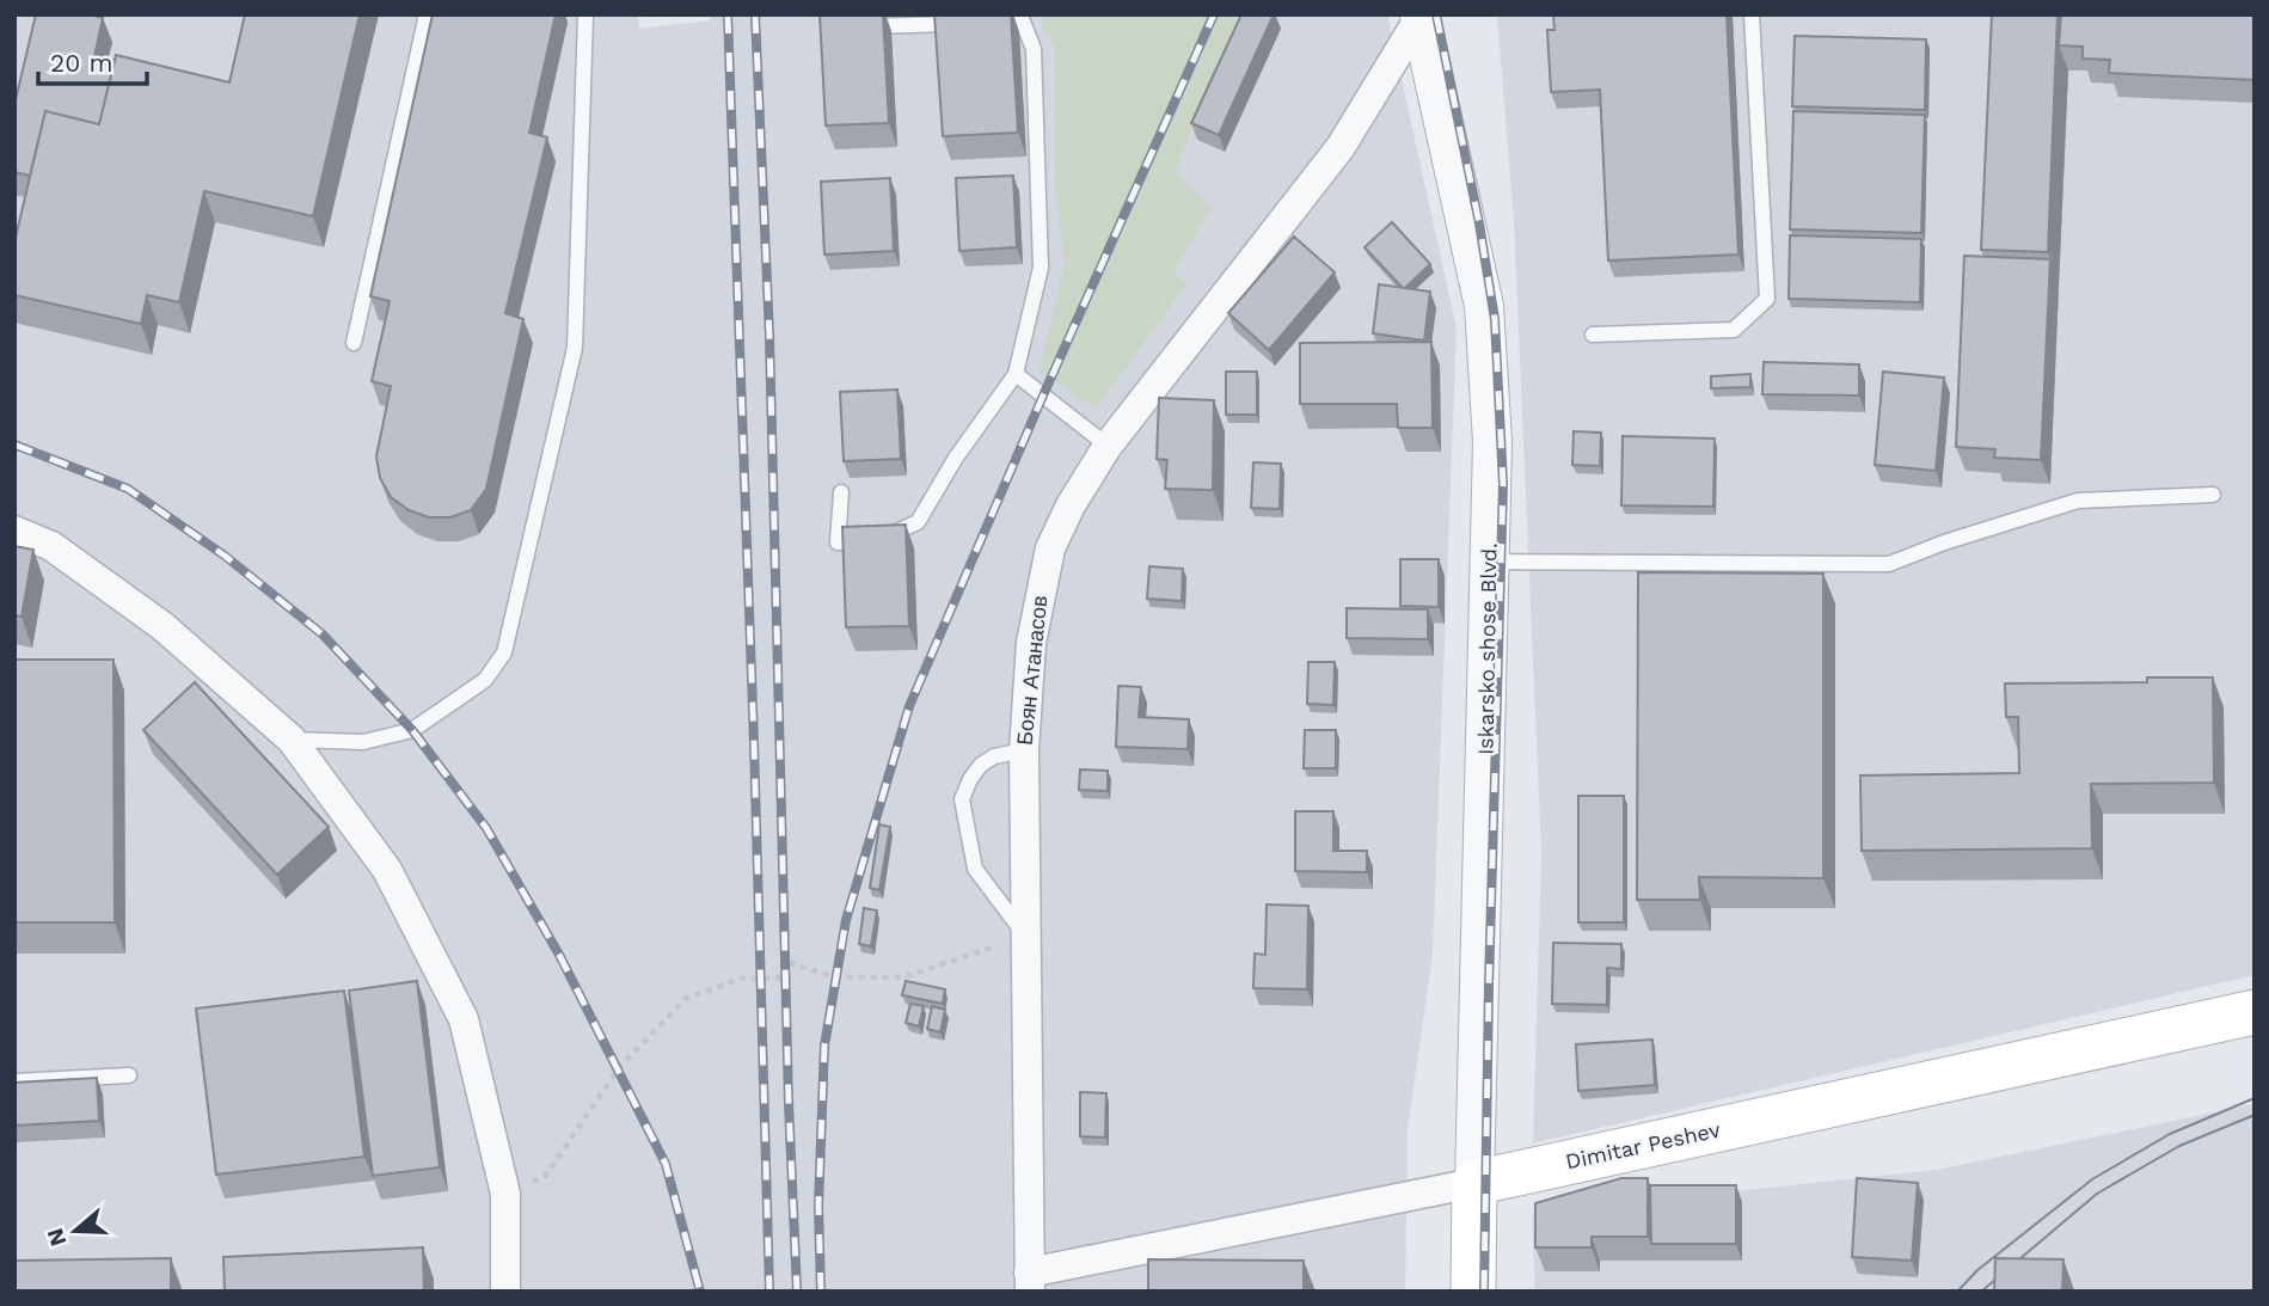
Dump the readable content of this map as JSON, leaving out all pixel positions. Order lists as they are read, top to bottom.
{
  "streets": {
    "main road": ["Iskarsko shose Blvd.", "Dimitar Peshev"],
    "street": ["Боян Атанасов"]
  },
  "crossings": [
    ["Iskarsko shose Blvd.", "Боян Атанасов"],
    ["Iskarsko shose Blvd.", "Dimitar Peshev"],
    ["Боян Атанасов", "Dimitar Peshev"]
  ],
  "scale_bar": "20 m",
  "north": "left"
}
